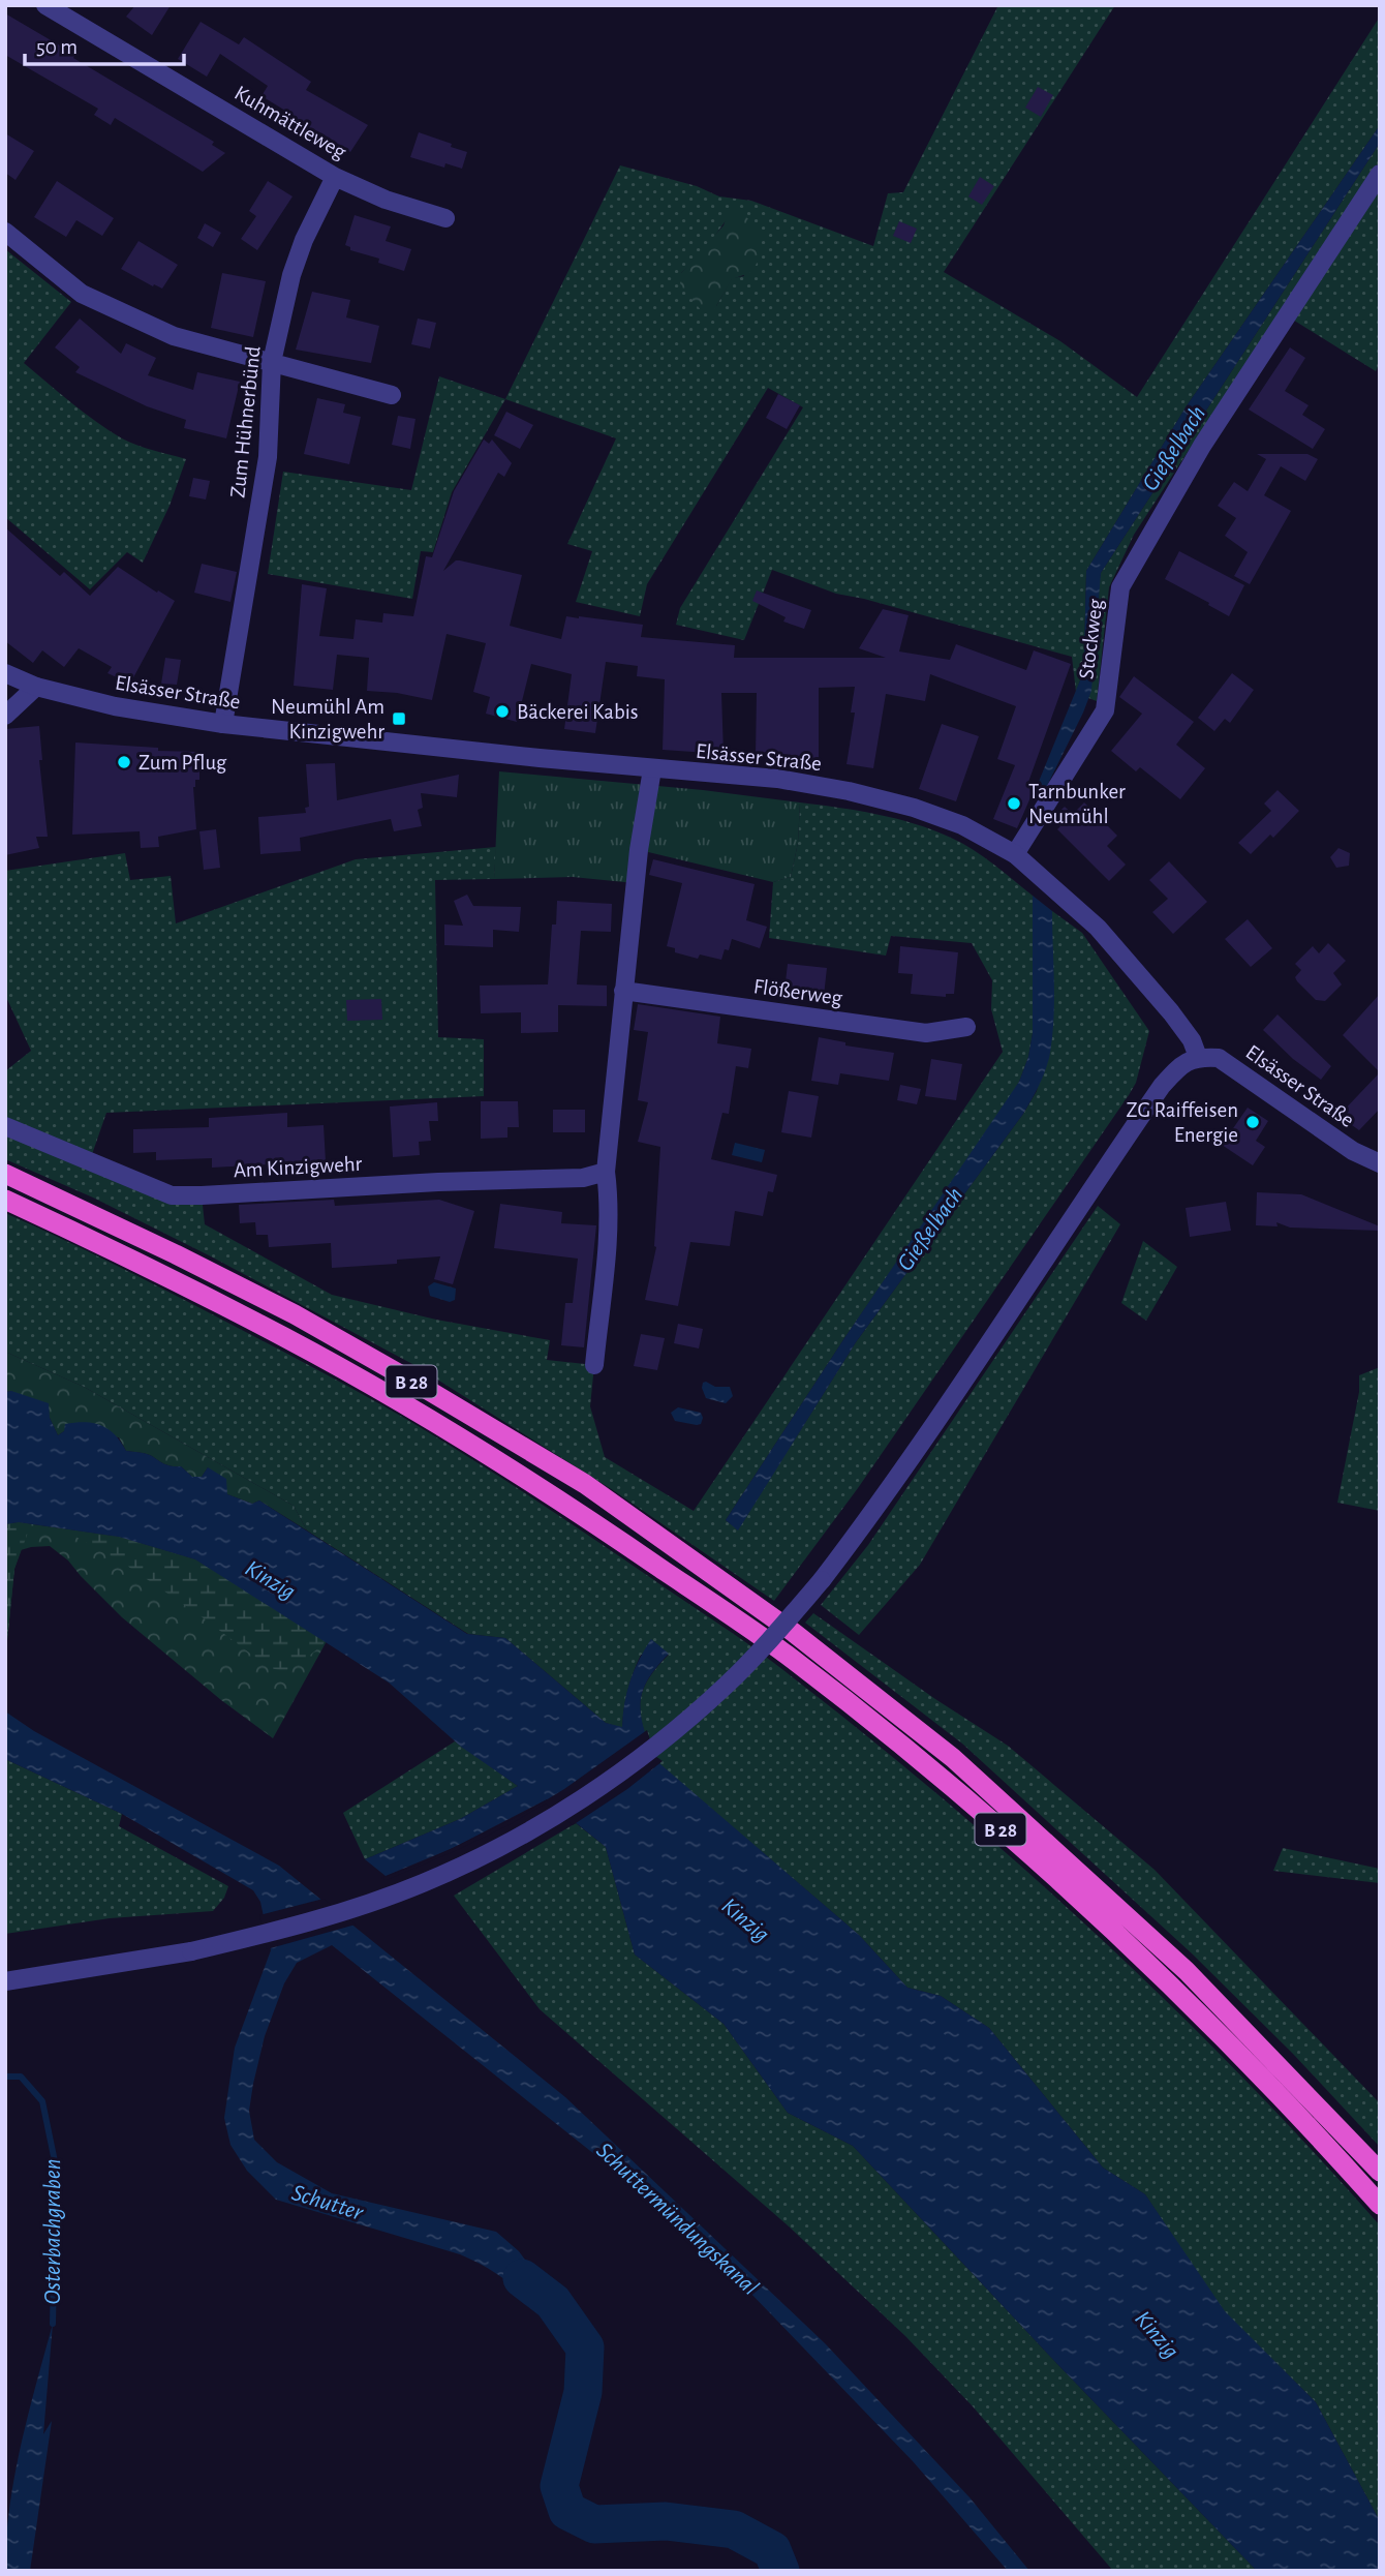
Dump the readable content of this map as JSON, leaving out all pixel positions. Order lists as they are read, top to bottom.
{
  "streets": {
    "highway": ["B 28"],
    "street": [
      "Kuhmättleweg",
      "Zum Hühnerbünd",
      "Stockweg",
      "Elsässer Straße",
      "Flößerweg",
      "Am Kinzigwehr"
    ]
  },
  "crossings": [
    ["Kuhmättleweg", "Zum Hühnerbünd"],
    ["Zum Hühnerbünd", "Elsässer Straße"],
    ["Stockweg", "Elsässer Straße"]
  ],
  "water": [
    "Gießelbach",
    "Kinzig",
    "Schutter",
    "Schuttermündungskanal",
    "Osterbachgraben"
  ],
  "places": {
    "other": [
      "Bäckerei Kabis",
      "Zum Pflug",
      "Tarnbunker Neumühl",
      "ZG Raiffeisen Energie"
    ],
    "transit": ["Neumühl Am Kinzigwehr"]
  },
  "scale_bar": "50 m"
}
